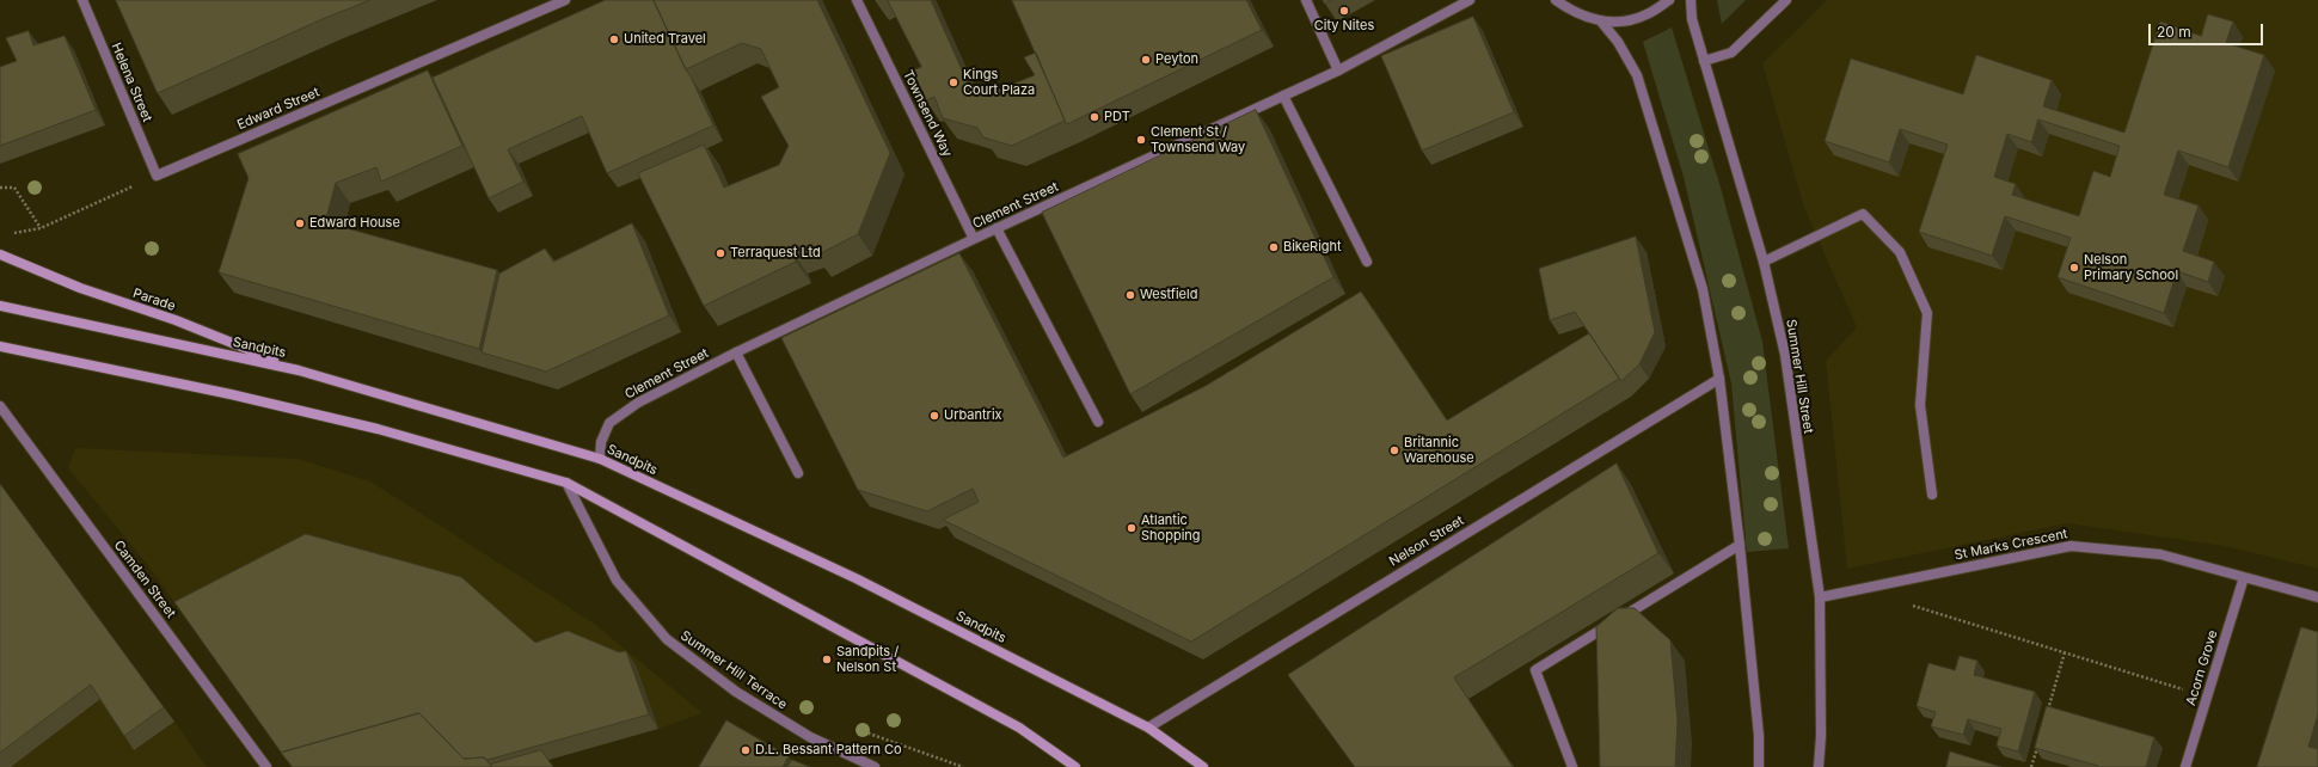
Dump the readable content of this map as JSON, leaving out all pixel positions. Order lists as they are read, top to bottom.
{
  "streets": {
    "main road": ["Parade", "Sandpits"],
    "street": [
      "Helena Street",
      "Edward Street",
      "Townsend Way",
      "Clement Street",
      "Summer Hill Street",
      "Nelson Street",
      "St Marks Crescent",
      "Camden Street",
      "Acorn Grove",
      "Summer Hill Terrace"
    ]
  },
  "crossings": [
    ["Helena Street", "Edward Street"],
    ["Townsend Way", "Clement Street"],
    ["Clement Street", "Sandpits"],
    ["Parade", "Sandpits"],
    ["Sandpits", "Nelson Street"],
    ["Summer Hill Street", "St Marks Crescent"],
    ["St Marks Crescent", "Acorn Grove"]
  ],
  "places": [
    "City Nites",
    "United Travel",
    "Peyton",
    "Kings Court Plaza",
    "PDT",
    "Clement St / Townsend Way",
    "Edward House",
    "BikeRight",
    "Terraquest Ltd",
    "Nelson Primary School",
    "Westfield",
    "Urbantrix",
    "Britannic Warehouse",
    "Atlantic Shopping",
    "Sandpits / Nelson St",
    "D.L. Bessant Pattern Co"
  ],
  "scale_bar": "20 m"
}
